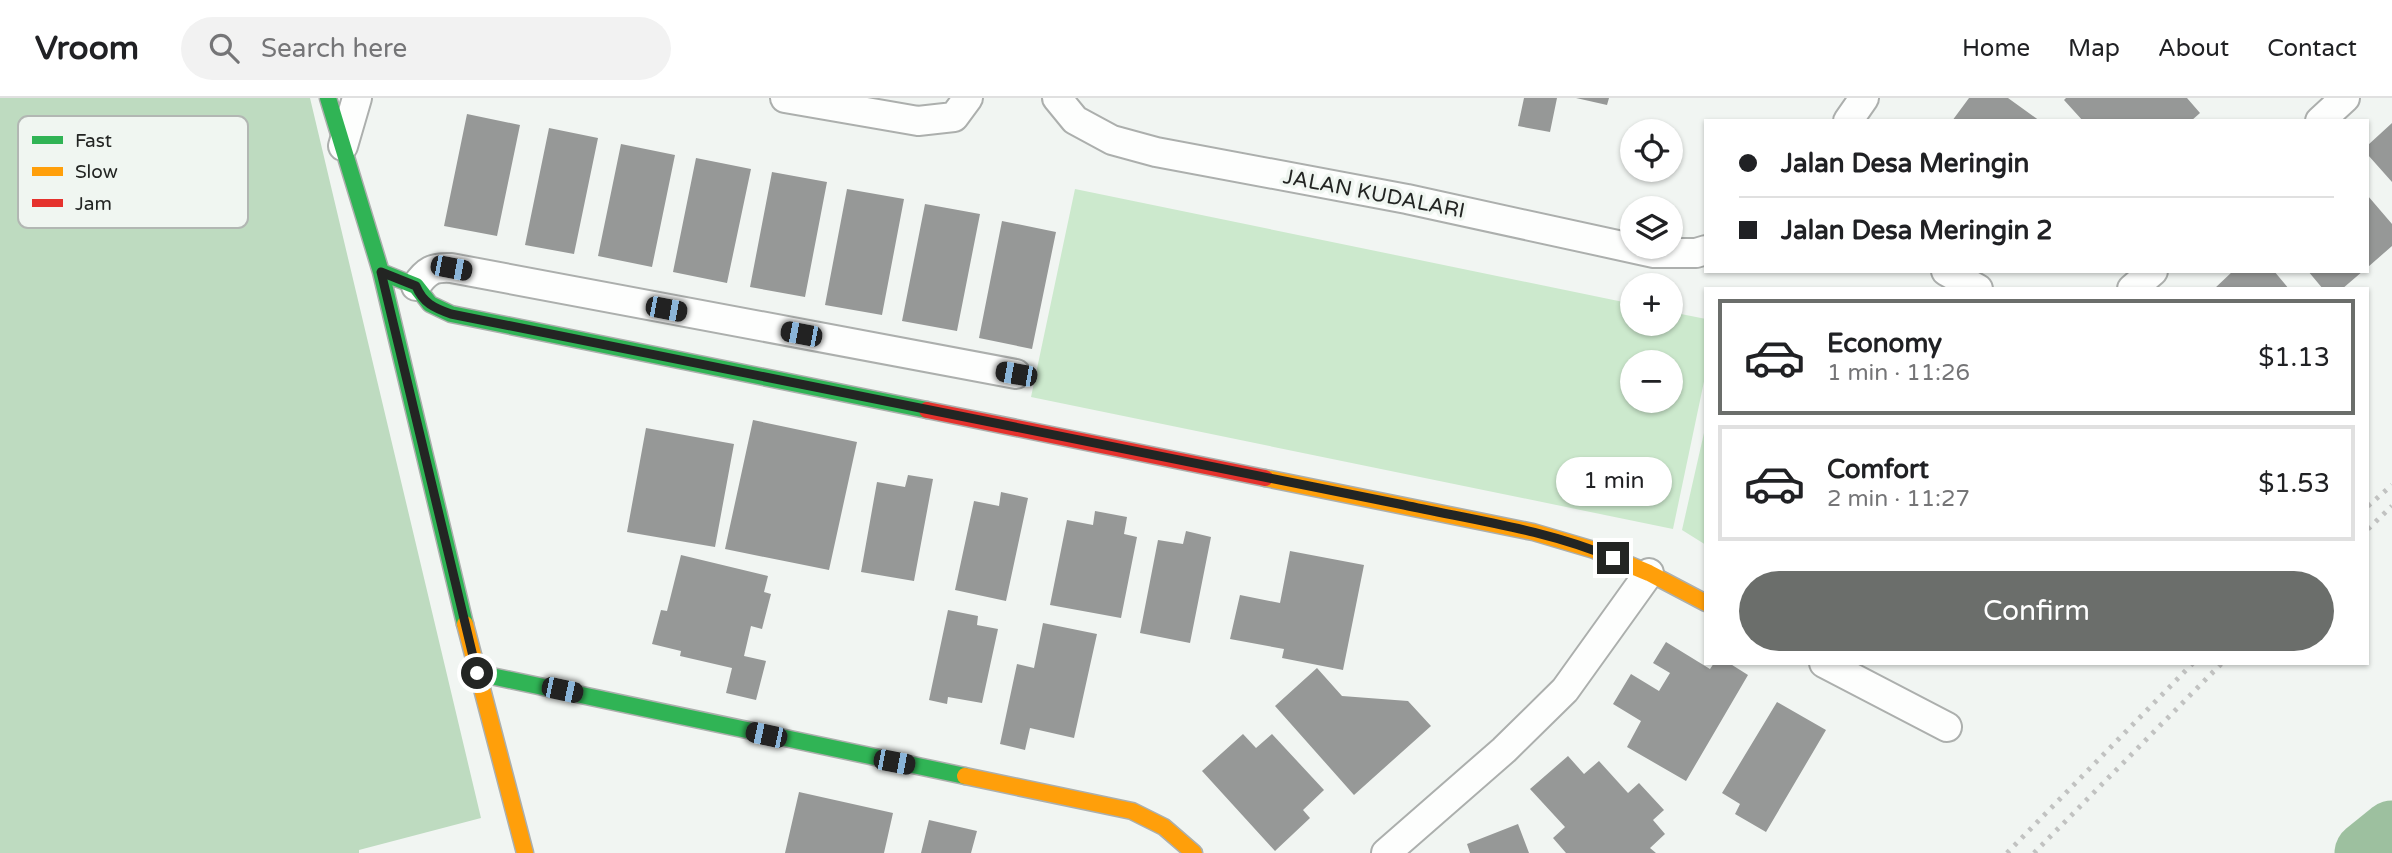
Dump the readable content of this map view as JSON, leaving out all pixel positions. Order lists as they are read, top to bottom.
{
  "streets": {
    "street": ["JALAN KUDALARI"]
  },
  "legend": ["Fast", "Slow", "Jam"],
  "page": {
    "header": "Vroom",
    "search": "Search here",
    "nav": [
      "Home",
      "Map",
      "About",
      "Contact"
    ],
    "map_buttons": ["+", "−"],
    "banner": ["Jalan Desa Meringin", "Jalan Desa Meringin 2"],
    "list": [
      {
        "name": "Economy",
        "note": "1 min · 11:26",
        "value": "$1.13"
      },
      {
        "name": "Comfort",
        "note": "2 min · 11:27",
        "value": "$1.53"
      }
    ],
    "bubble": "1 min",
    "buttons": "Confirm"
  }
}
